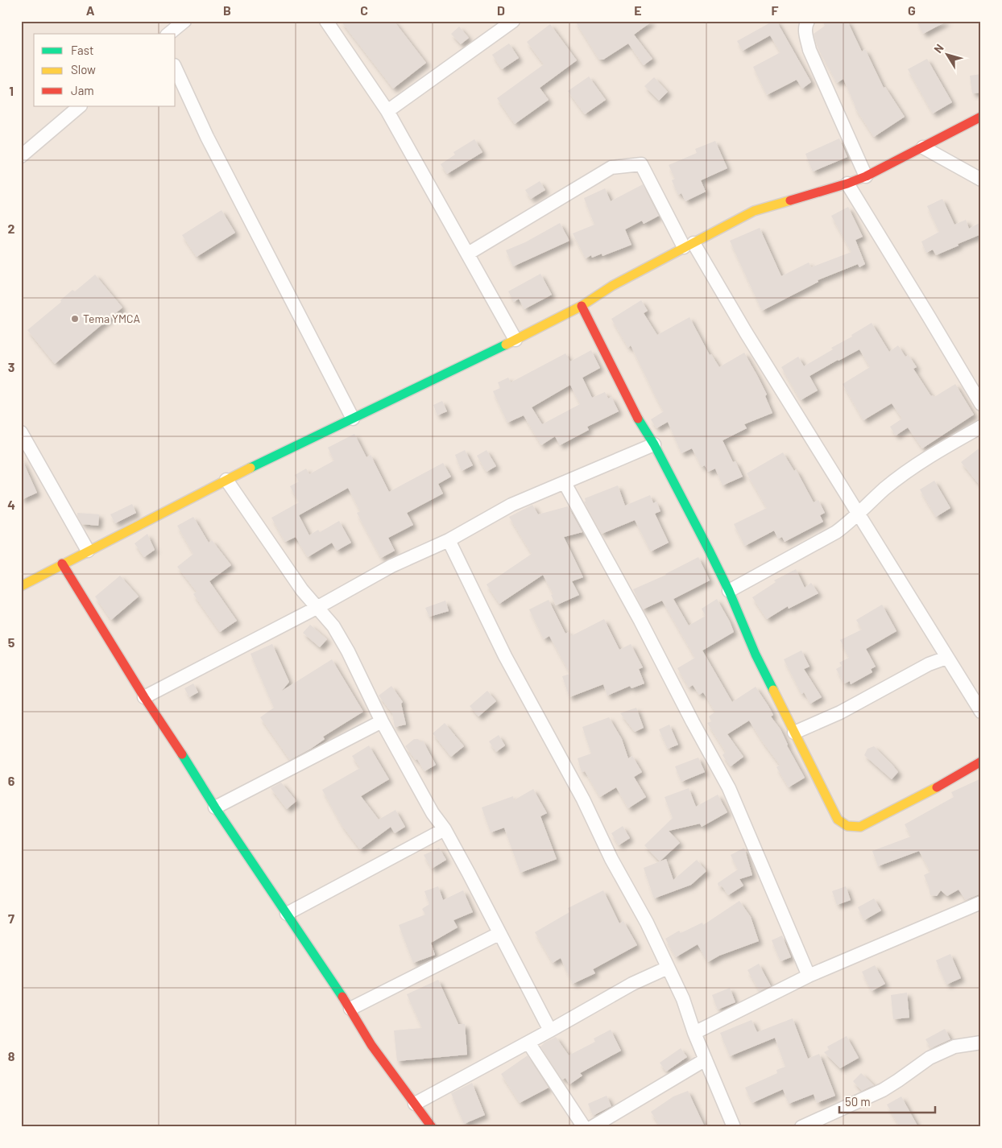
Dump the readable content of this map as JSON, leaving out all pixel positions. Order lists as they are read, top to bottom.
{
  "places": ["Tema YMCA"],
  "legend": ["Fast", "Slow", "Jam"],
  "scale_bar": "50 m",
  "north": "top left",
  "grid": {
    "columns": [
      "A",
      "B",
      "C",
      "D",
      "E",
      "F",
      "G"
    ],
    "rows": [
      "1",
      "2",
      "3",
      "4",
      "5",
      "6",
      "7",
      "8"
    ]
  }
}
